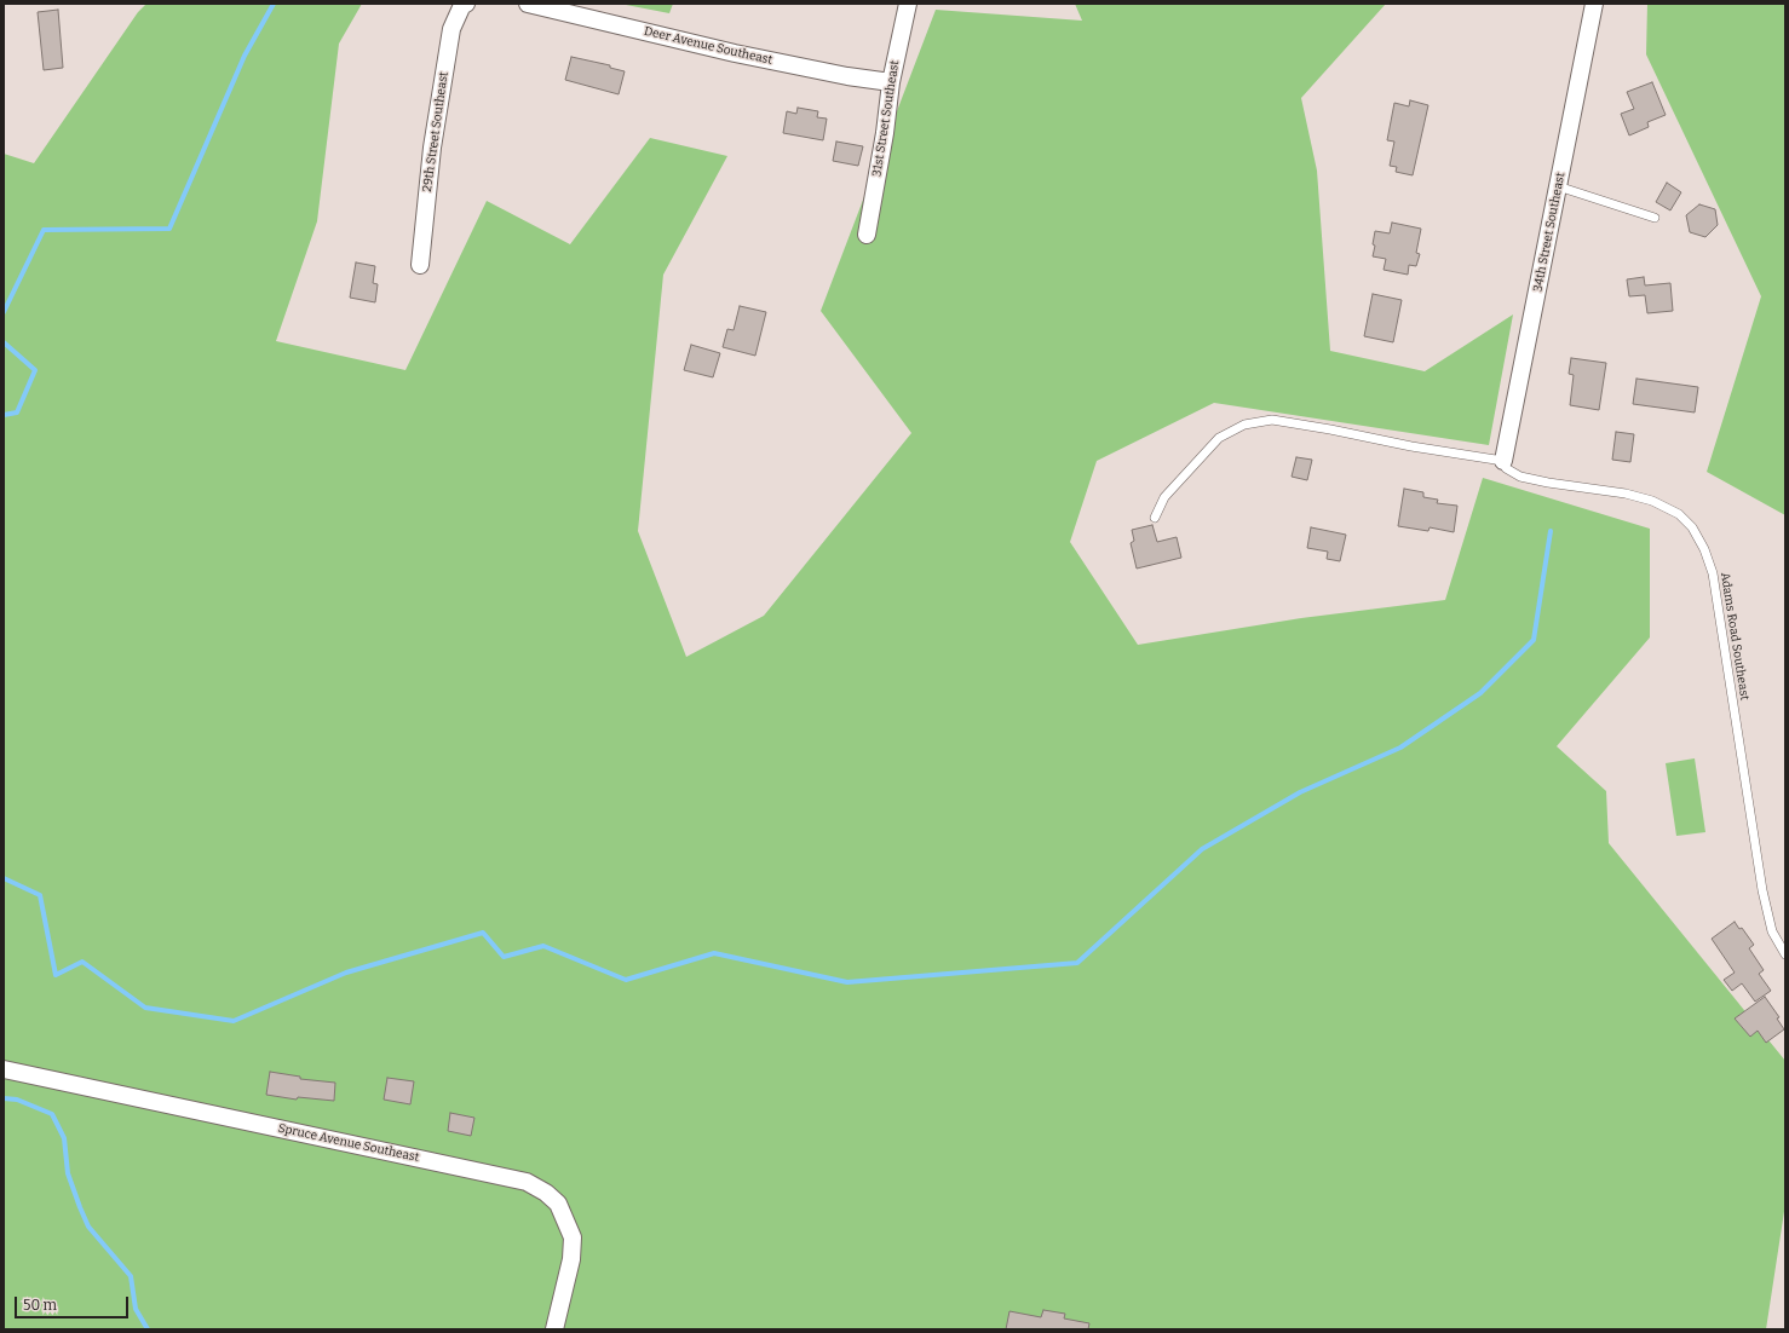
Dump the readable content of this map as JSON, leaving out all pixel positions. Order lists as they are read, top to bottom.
{
  "streets": {
    "street": [
      "Deer Avenue Southeast",
      "31st Street Southeast",
      "29th Street Southeast",
      "34th Street Southeast",
      "Spruce Avenue Southeast"
    ],
    "lane": ["Adams Road Southeast"]
  },
  "crossings": [
    ["Deer Avenue Southeast", "31st Street Southeast"],
    ["34th Street Southeast", "Adams Road Southeast"]
  ],
  "scale_bar": "50 m"
}
